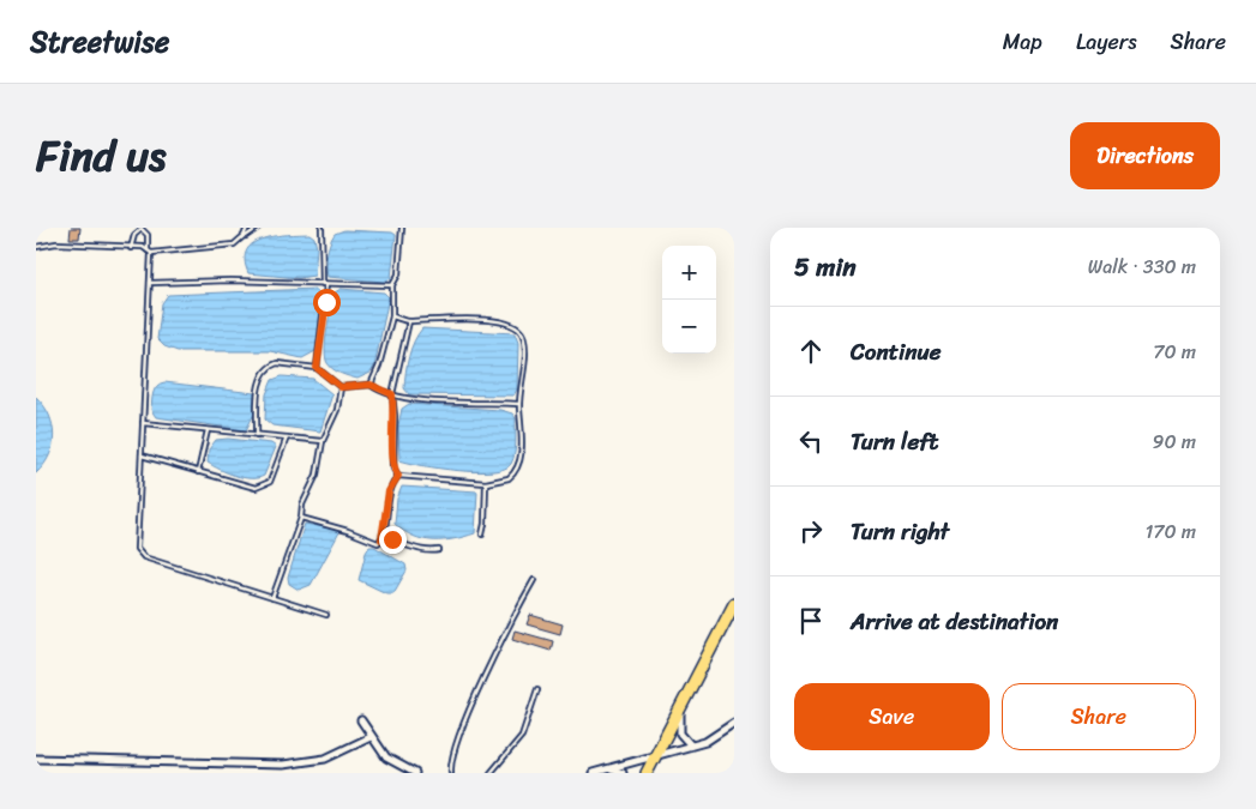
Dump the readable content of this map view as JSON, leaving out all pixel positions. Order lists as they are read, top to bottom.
{
  "page": {
    "header": "Streetwise",
    "nav": ["Map", "Layers", "Share"],
    "title": "Find us",
    "buttons": [
      "Directions",
      ["Save", "Share"]
    ],
    "heading": ["5 min", "Walk · 330 m"],
    "map_buttons": ["+", "−"],
    "list": [
      ["Continue", "70 m"],
      ["Turn left", "90 m"],
      ["Turn right", "170 m"],
      "Arrive at destination"
    ]
  }
}
